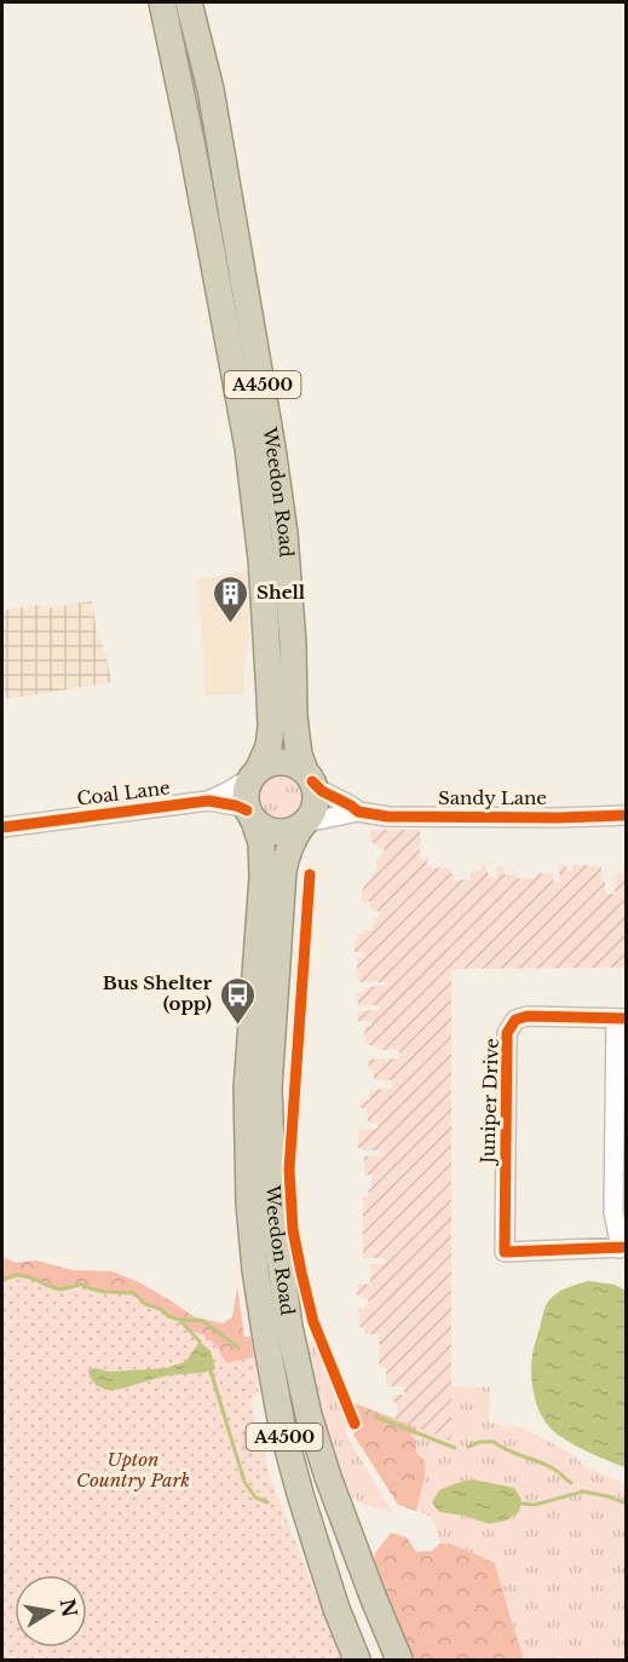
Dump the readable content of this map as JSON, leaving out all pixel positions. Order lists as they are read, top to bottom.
{
  "streets": {
    "highway": ["A4500", "Weedon Road"],
    "street": ["Coal Lane", "Sandy Lane", "Juniper Drive"]
  },
  "crossings": [
    ["Weedon Road", "Coal Lane"]
  ],
  "parks": ["Upton Country Park"],
  "places": {
    "building": ["Shell"],
    "bus stop": ["Bus Shelter (opp)"]
  },
  "north": "right"
}
